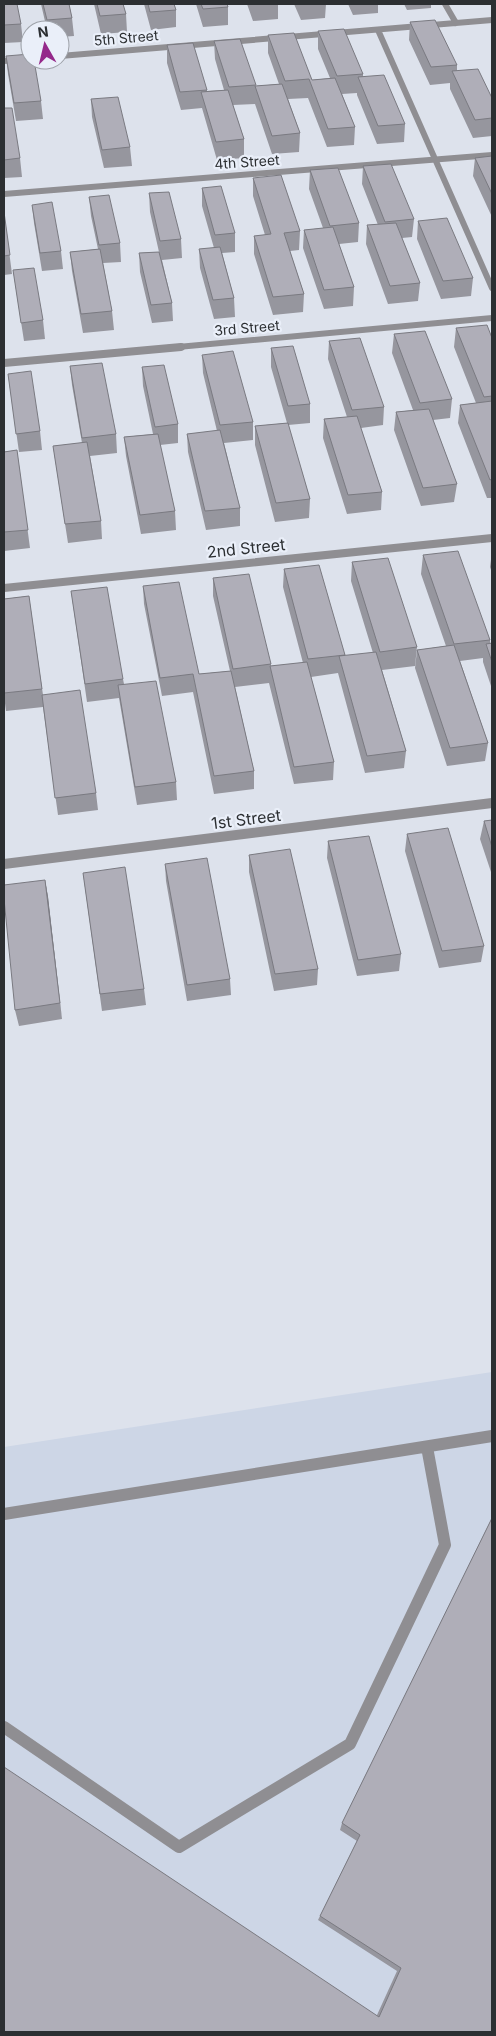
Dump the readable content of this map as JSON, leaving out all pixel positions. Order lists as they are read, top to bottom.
{
  "streets": {
    "lane": [
      "5th Street",
      "4th Street",
      "3rd Street",
      "2nd Street",
      "1st Street"
    ]
  },
  "north": "top"
}
